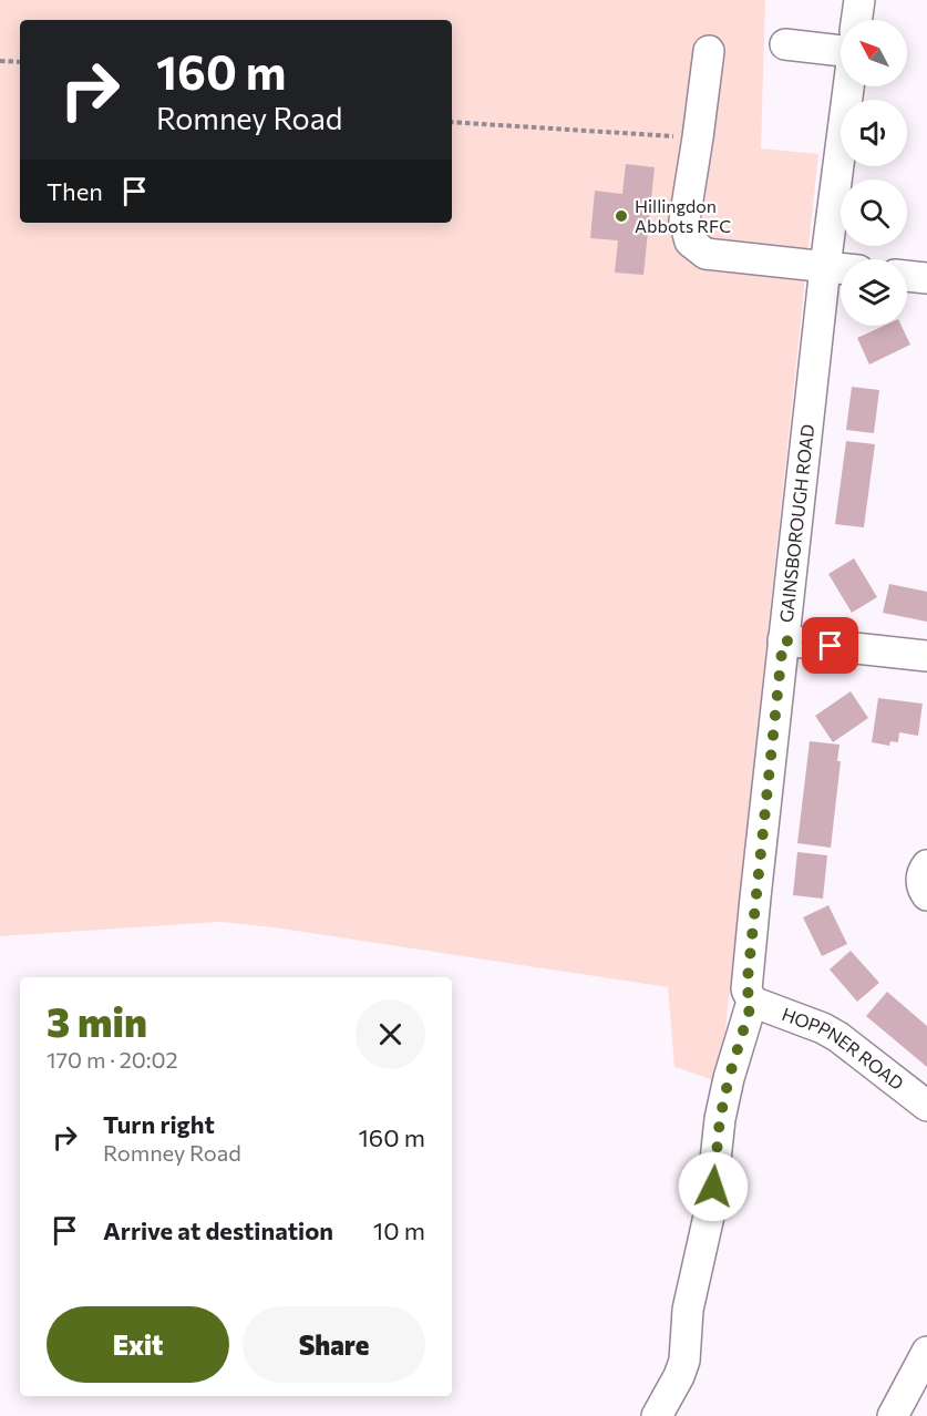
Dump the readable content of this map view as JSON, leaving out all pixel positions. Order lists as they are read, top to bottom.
{
  "streets": {
    "street": ["GAINSBOROUGH ROAD", "HOPPNER ROAD"]
  },
  "crossings": [
    ["GAINSBOROUGH ROAD", "HOPPNER ROAD"]
  ],
  "places": ["Hillingdon Abbots RFC"],
  "north": "top left",
  "page": {
    "turn": ["160 m", "Romney Road"],
    "then": "Then",
    "heading": ["3 min", "170 m · 20:02"],
    "list": [
      {
        "name": "Turn right",
        "note": "Romney Road",
        "value": "160 m"
      },
      {
        "name": "Arrive at destination",
        "value": "10 m"
      }
    ],
    "buttons": ["Exit", "Share"]
  }
}
